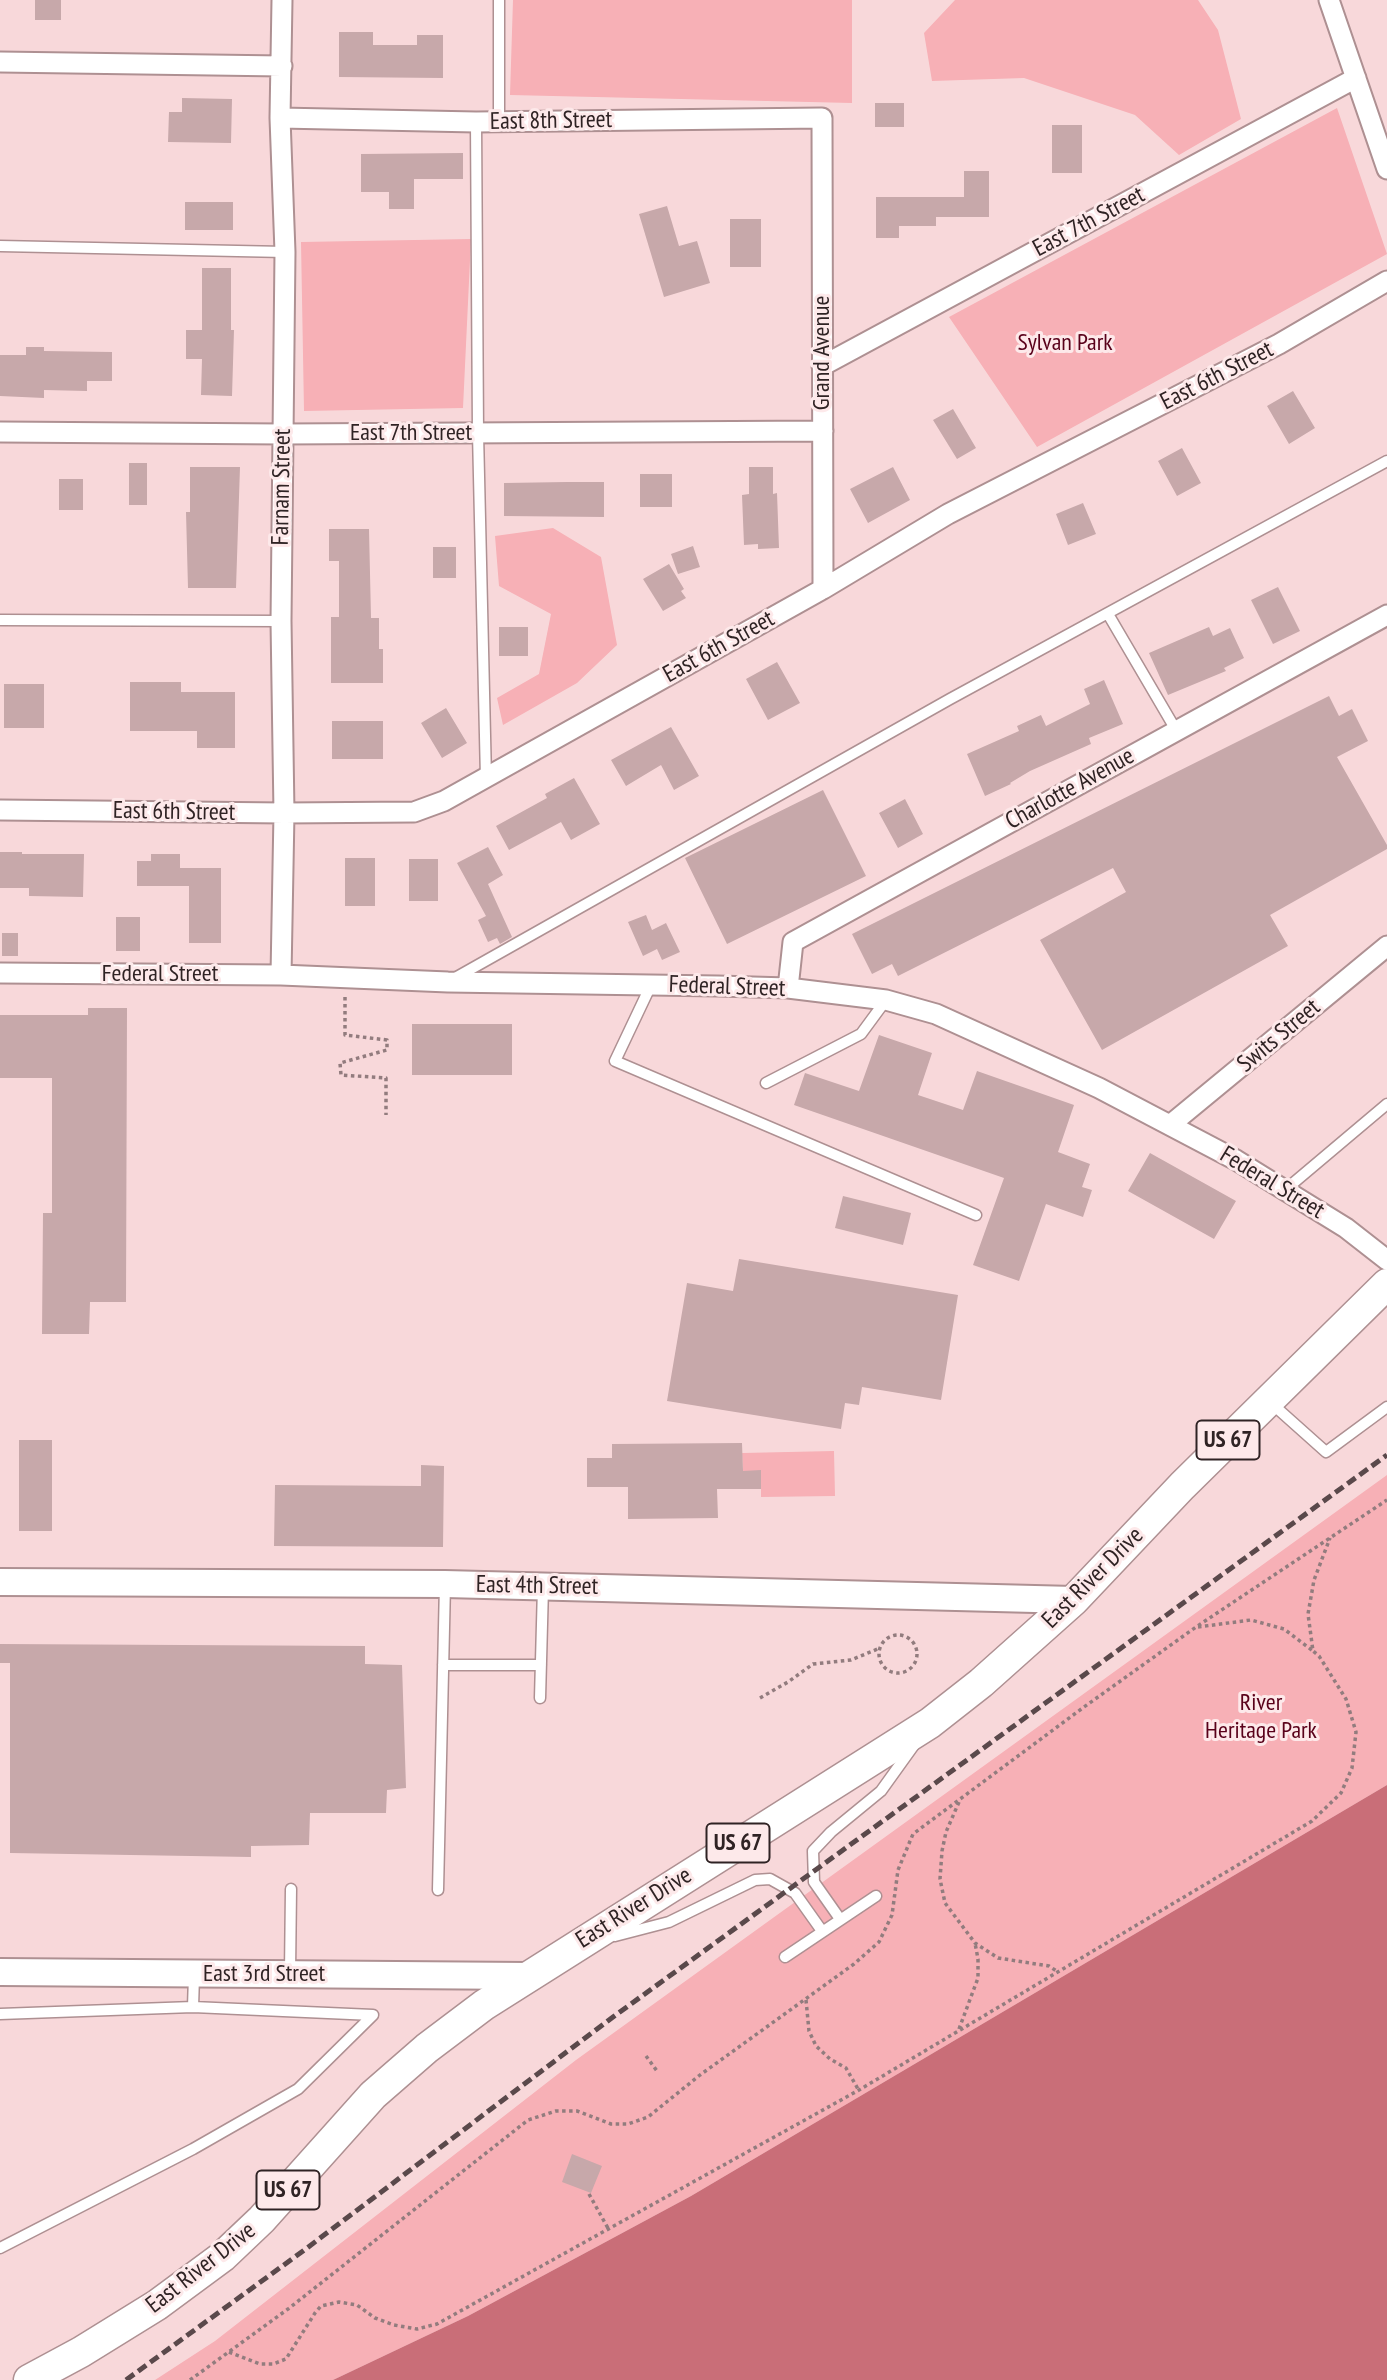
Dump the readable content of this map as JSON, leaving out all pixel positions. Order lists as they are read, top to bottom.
{
  "streets": {
    "main road": [
      "US 67",
      "East River Drive",
      "East 4th Street",
      "East 3rd Street"
    ],
    "street": [
      "East 8th Street",
      "East 7th Street",
      "Grand Avenue",
      "East 6th Street",
      "Farnam Street",
      "Charlotte Avenue",
      "Federal Street",
      "Swits Street"
    ]
  },
  "crossings": [
    ["East 8th Street", "Grand Avenue"],
    ["East 8th Street", "Farnam Street"],
    ["East 7th Street", "Grand Avenue"],
    ["East 7th Street", "Farnam Street"],
    ["Grand Avenue", "East 6th Street"],
    ["East 6th Street", "Farnam Street"],
    ["Farnam Street", "Federal Street"],
    ["Charlotte Avenue", "Federal Street"],
    ["Federal Street", "Swits Street"],
    ["East River Drive", "East 4th Street"],
    ["East River Drive", "East 3rd Street"]
  ],
  "parks": ["Sylvan Park", "River Heritage Park"]
}
